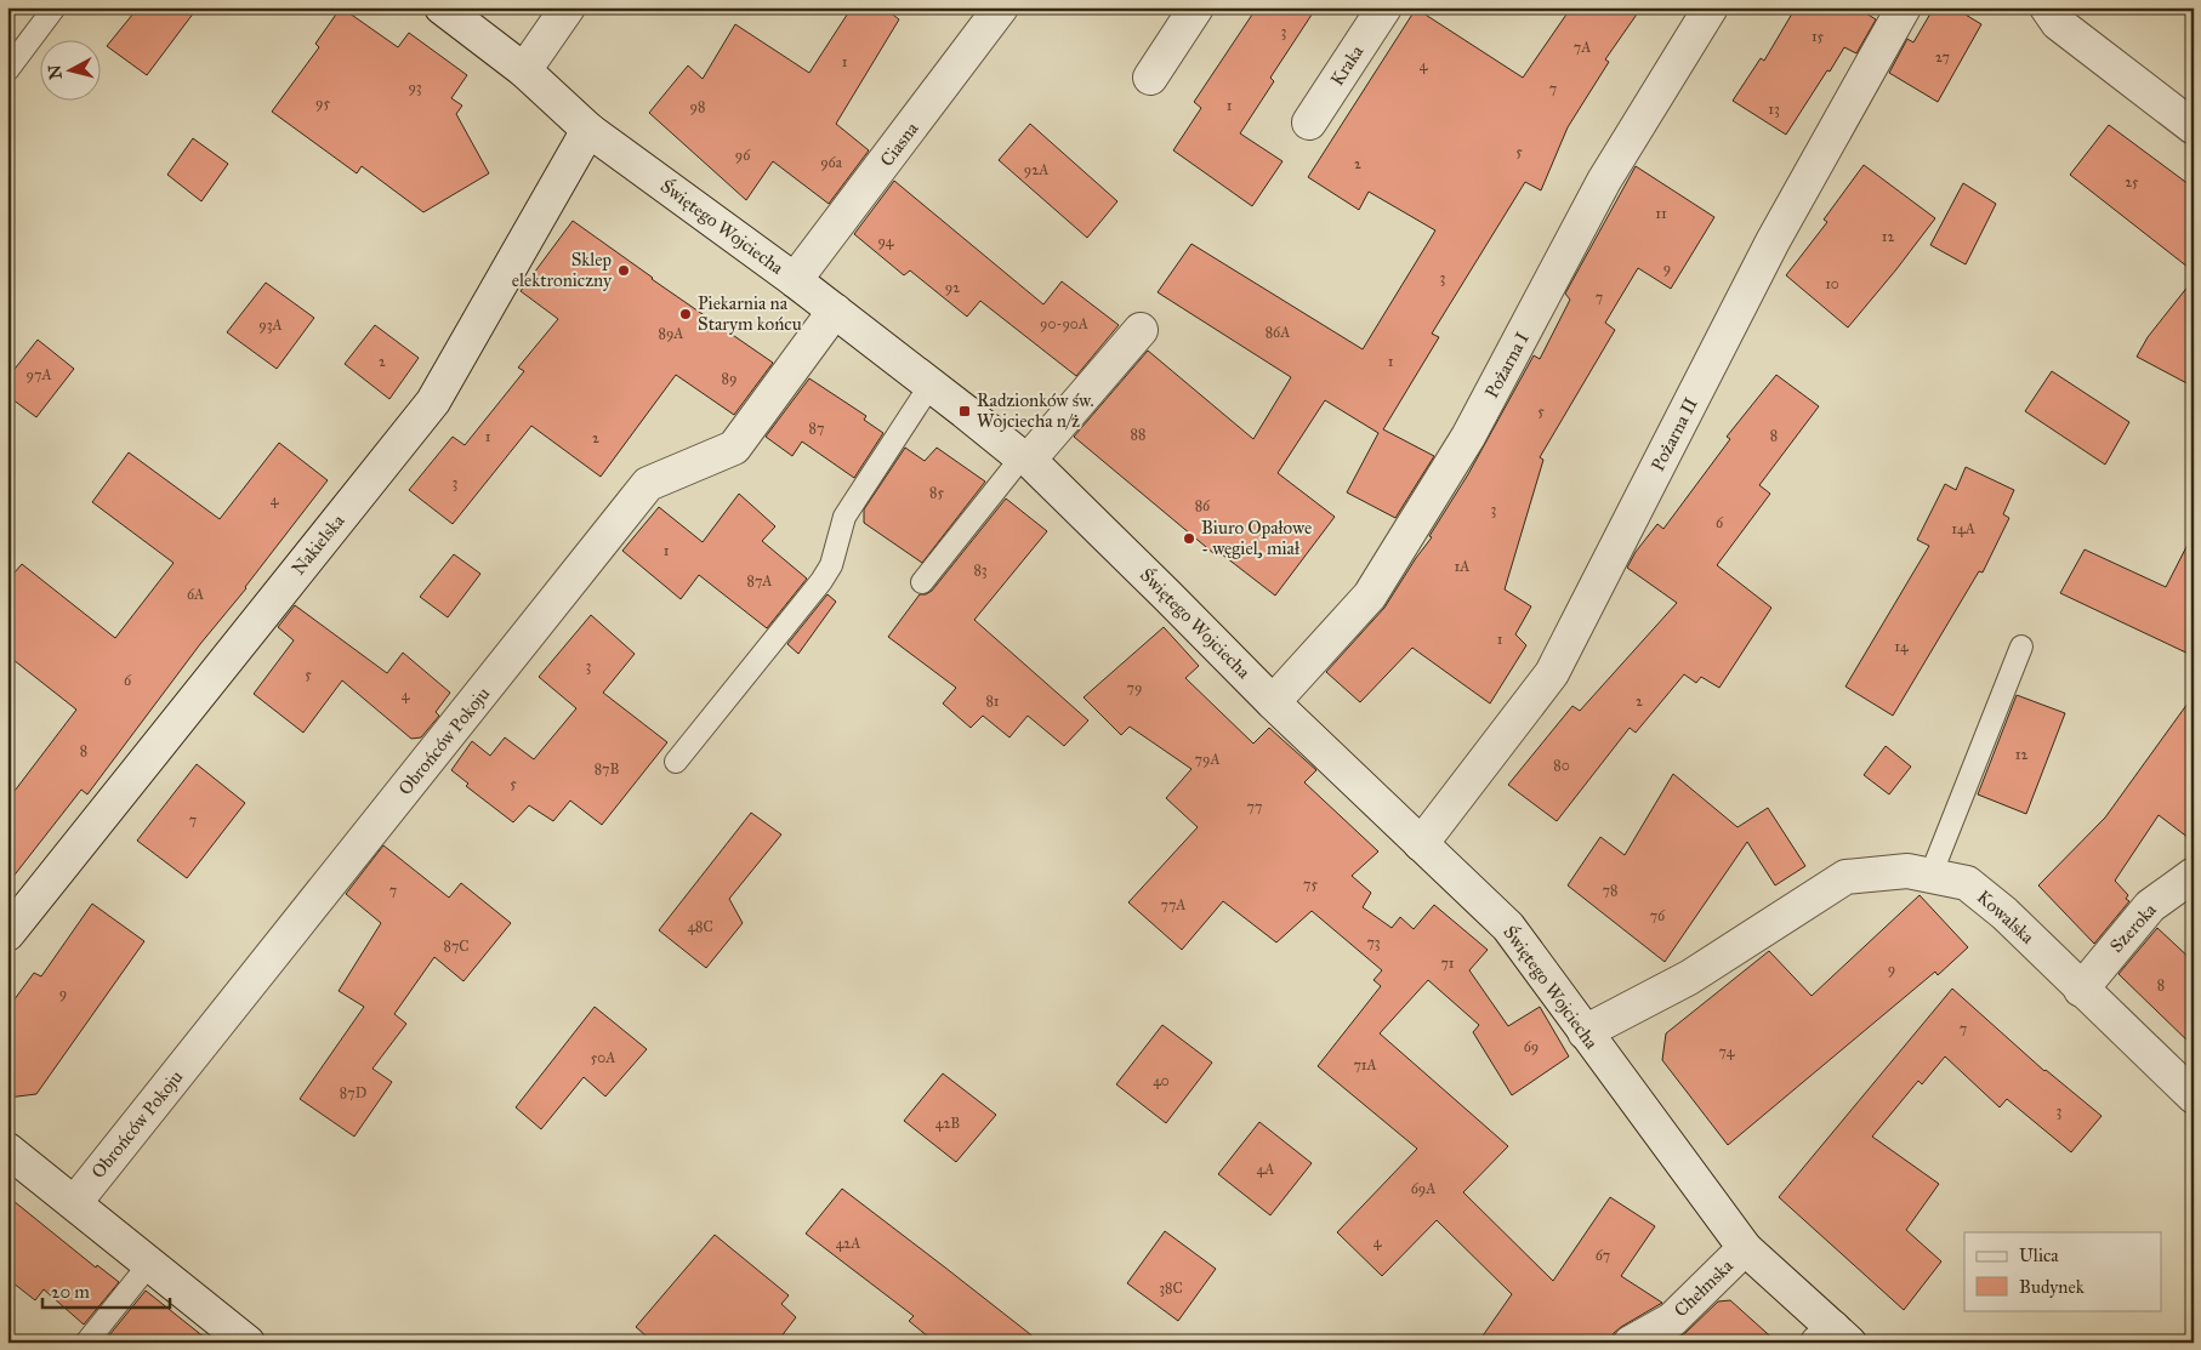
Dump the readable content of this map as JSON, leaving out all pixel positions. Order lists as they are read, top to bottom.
{
  "streets": {
    "street": [
      "Kraka",
      "Ciasna",
      "Świętego Wojciecha",
      "Pożarna I",
      "Pożarna II",
      "Nakielska",
      "Obrońców Pokoju",
      "Kowalska",
      "Szeroka",
      "Chełmska"
    ]
  },
  "crossings": [
    ["Ciasna", "Świętego Wojciecha"],
    ["Świętego Wojciecha", "Pożarna I"],
    ["Świętego Wojciecha", "Pożarna II"],
    ["Świętego Wojciecha", "Nakielska"],
    ["Świętego Wojciecha", "Obrońców Pokoju"],
    ["Świętego Wojciecha", "Kowalska"],
    ["Świętego Wojciecha", "Chełmska"],
    ["Kowalska", "Szeroka"]
  ],
  "places": {
    "other": ["Sklep elektroniczny", "Piekarnia na Starym końcu", "Biuro Opałowe - węgiel, miał"],
    "transit": ["Radzionków św. Wojciecha n/ż"]
  },
  "house_numbers": [
    "3",
    "15",
    "7A",
    "27",
    "1",
    "4",
    "93",
    "7",
    "95",
    "1",
    "98",
    "13",
    "5",
    "96",
    "96a",
    "2",
    "92A",
    "25",
    "11",
    "12",
    "94",
    "9",
    "3",
    "10",
    "92",
    "7",
    "90-90A",
    "93A",
    "86A",
    "89A",
    "2",
    "1",
    "97A",
    "89",
    "5",
    "87",
    "88",
    "8",
    "1",
    "2",
    "3",
    "85",
    "4",
    "86",
    "3",
    "6",
    "14A",
    "1",
    "1A",
    "83",
    "87A",
    "6A",
    "1",
    "14",
    "3",
    "5",
    "6",
    "79",
    "4",
    "81",
    "2",
    "8",
    "12",
    "79A",
    "80",
    "87B",
    "5",
    "77",
    "7",
    "75",
    "7",
    "78",
    "77A",
    "76",
    "48C",
    "73",
    "87C",
    "71",
    "9",
    "8",
    "9",
    "7",
    "69",
    "74",
    "50A",
    "71A",
    "40",
    "87D",
    "3",
    "42B",
    "4A",
    "69A",
    "4",
    "42A",
    "67",
    "38C"
  ],
  "legend": ["Ulica", "Budynek"],
  "scale_bar": "20 m",
  "north": "left"
}
